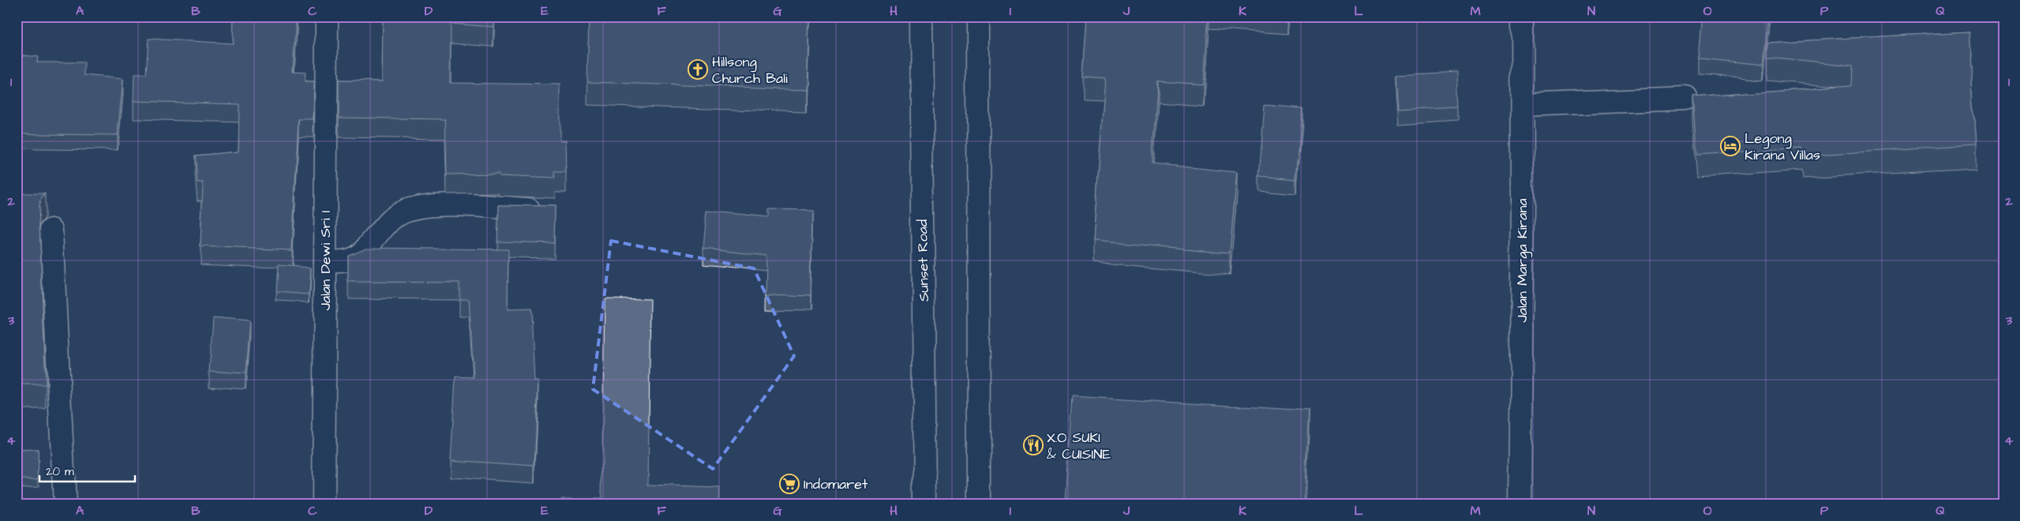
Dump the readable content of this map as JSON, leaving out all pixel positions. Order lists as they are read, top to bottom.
{
  "streets": {
    "main road": ["Jalan Dewi Sri I", "Sunset Road", "Jalan Marga Kirana"]
  },
  "places": {
    "church": ["Hillsong Church Bali"],
    "hotel": ["Legong Kirana Villas"],
    "restaurant": ["X.O SUKI & CUISINE"],
    "supermarket": ["Indomaret"]
  },
  "scale_bar": "20 m",
  "grid": {
    "columns": [
      "A",
      "B",
      "C",
      "D",
      "E",
      "F",
      "G",
      "H",
      "I",
      "J",
      "K",
      "L",
      "M",
      "N",
      "O",
      "P",
      "Q"
    ],
    "rows": [
      "1",
      "2",
      "3",
      "4"
    ]
  }
}
